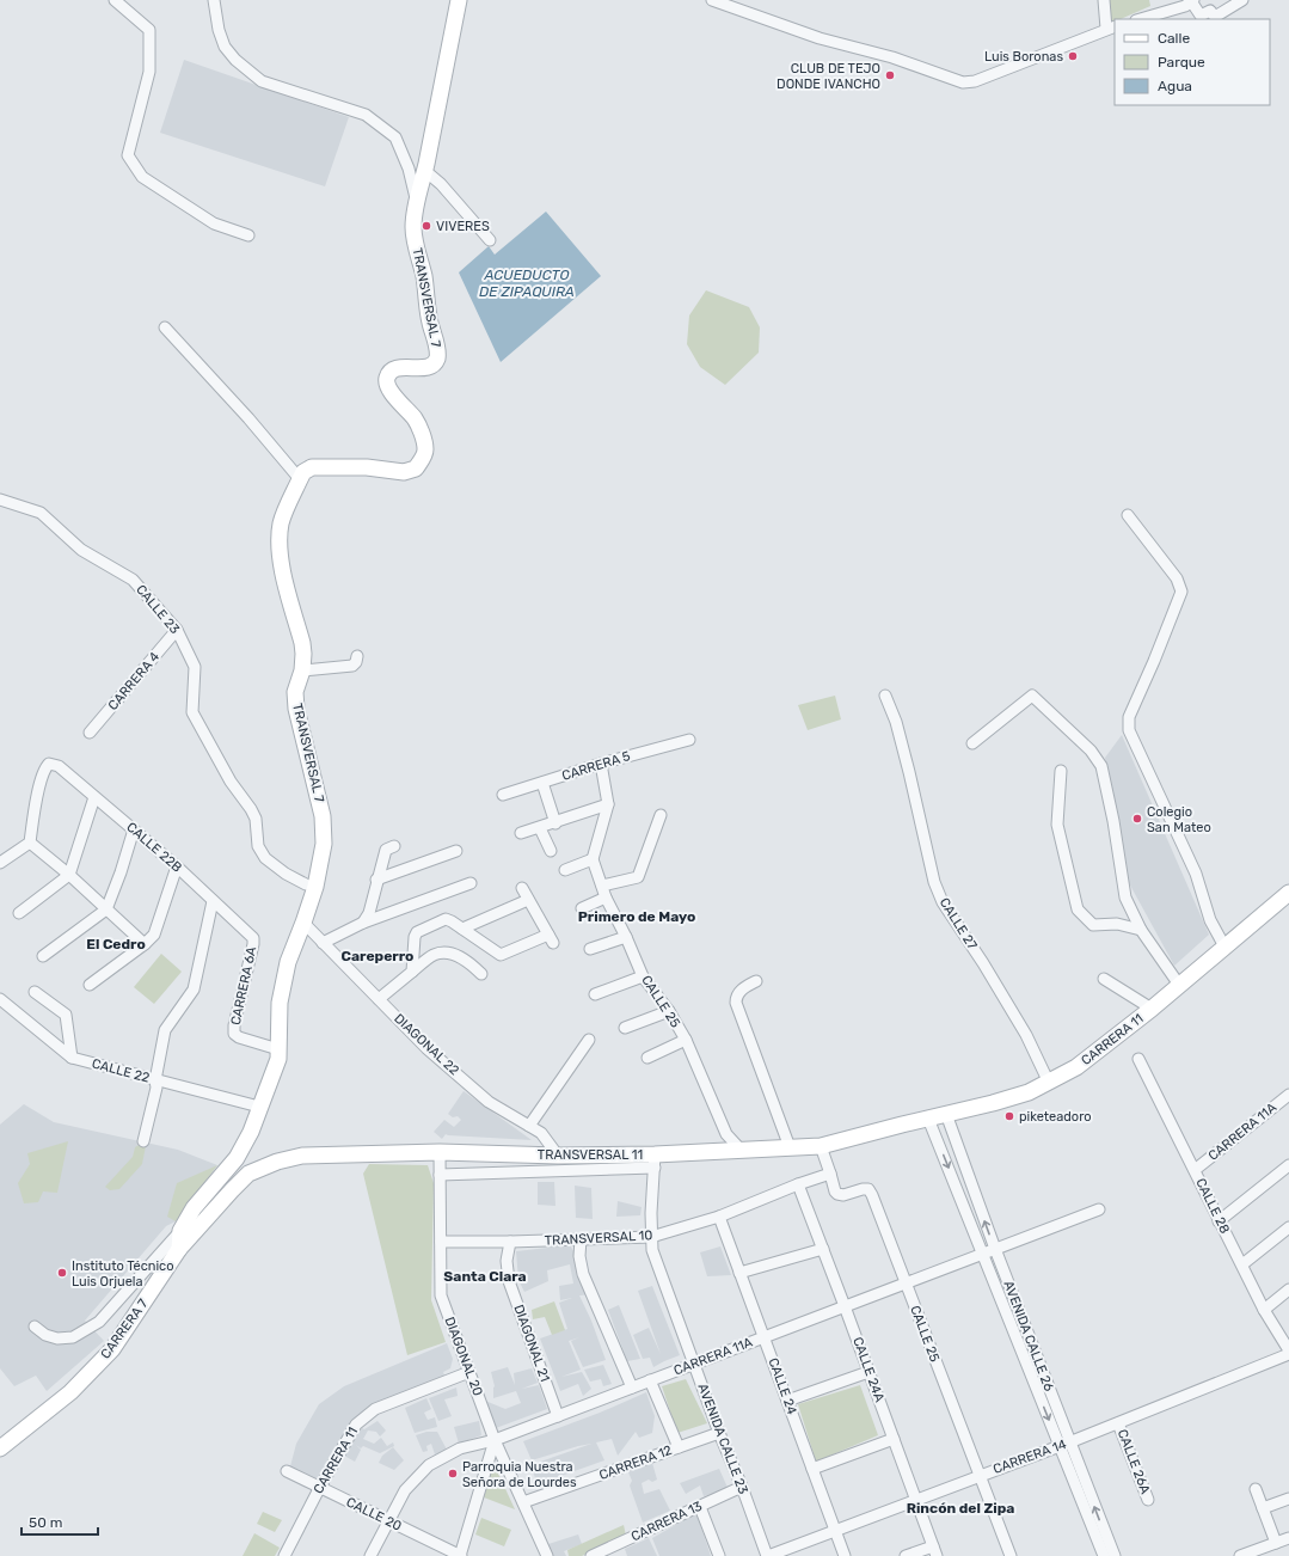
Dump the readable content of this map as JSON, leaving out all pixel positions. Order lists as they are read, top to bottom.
{
  "streets": {
    "street": [
      "TRANSVERSAL 7",
      "CALLE 23",
      "CARRERA 4",
      "CARRERA 5",
      "CALLE 22B",
      "CALLE 27",
      "CARRERA 6A",
      "CALLE 25",
      "CARRERA 11",
      "DIAGONAL 22",
      "CALLE 22",
      "CARRERA 11A",
      "TRANSVERSAL 11",
      "CALLE 28",
      "TRANSVERSAL 10",
      "CARRERA 7",
      "AVENIDA CALLE 26",
      "DIAGONAL 21",
      "DIAGONAL 20",
      "CALLE 24A",
      "CALLE 24",
      "AVENIDA CALLE 23",
      "CARRERA 14",
      "CALLE 26A",
      "CARRERA 12",
      "CALLE 20",
      "CARRERA 13"
    ]
  },
  "crossings": [
    ["TRANSVERSAL 7", "CALLE 23"],
    ["TRANSVERSAL 7", "CARRERA 6A"],
    ["TRANSVERSAL 7", "DIAGONAL 22"],
    ["TRANSVERSAL 7", "CALLE 22"],
    ["TRANSVERSAL 7", "CARRERA 7"],
    ["CALLE 23", "CARRERA 4"],
    ["CALLE 22B", "CARRERA 6A"],
    ["CALLE 27", "CARRERA 11"],
    ["CALLE 25", "CARRERA 11A"],
    ["CALLE 25", "TRANSVERSAL 11"],
    ["CALLE 25", "TRANSVERSAL 10"],
    ["CALLE 25", "CARRERA 14"],
    ["CARRERA 11", "TRANSVERSAL 11"],
    ["CARRERA 11", "AVENIDA CALLE 26"],
    ["CARRERA 11", "DIAGONAL 20"],
    ["CARRERA 11", "CALLE 20"],
    ["DIAGONAL 22", "TRANSVERSAL 11"],
    ["CARRERA 11A", "CALLE 28"],
    ["CARRERA 11A", "AVENIDA CALLE 26"],
    ["CARRERA 11A", "DIAGONAL 21"],
    ["CARRERA 11A", "DIAGONAL 20"],
    ["CARRERA 11A", "CALLE 24A"],
    ["CARRERA 11A", "CALLE 24"],
    ["CARRERA 11A", "AVENIDA CALLE 23"],
    ["CARRERA 11A", "CALLE 20"],
    ["TRANSVERSAL 11", "CARRERA 7"],
    ["TRANSVERSAL 11", "DIAGONAL 20"],
    ["TRANSVERSAL 11", "AVENIDA CALLE 23"],
    ["CALLE 28", "CARRERA 14"],
    ["TRANSVERSAL 10", "DIAGONAL 21"],
    ["TRANSVERSAL 10", "DIAGONAL 20"],
    ["TRANSVERSAL 10", "CALLE 24A"],
    ["TRANSVERSAL 10", "CALLE 24"],
    ["TRANSVERSAL 10", "AVENIDA CALLE 23"],
    ["AVENIDA CALLE 26", "CARRERA 14"],
    ["DIAGONAL 20", "CARRERA 12"],
    ["CALLE 24A", "CARRERA 14"],
    ["CALLE 24", "CARRERA 14"],
    ["AVENIDA CALLE 23", "CARRERA 14"],
    ["AVENIDA CALLE 23", "CARRERA 12"],
    ["AVENIDA CALLE 23", "CARRERA 13"],
    ["CARRERA 14", "CALLE 26A"]
  ],
  "districts": [
    "Primero de Mayo",
    "El Cedro",
    "Careperro",
    "Santa Clara",
    "Rincón del Zipa"
  ],
  "water": ["ACUEDUCTO DE ZIPAQUIRA"],
  "places": [
    "Luis Boronas",
    "CLUB DE TEJO DONDE IVANCHO",
    "VIVERES",
    "Colegio San Mateo",
    "piketeadoro",
    "Instituto Técnico Luis Orjuela",
    "Parroquia Nuestra Señora de Lourdes"
  ],
  "legend": ["Calle", "Parque", "Agua"],
  "scale_bar": "50 m"
}
